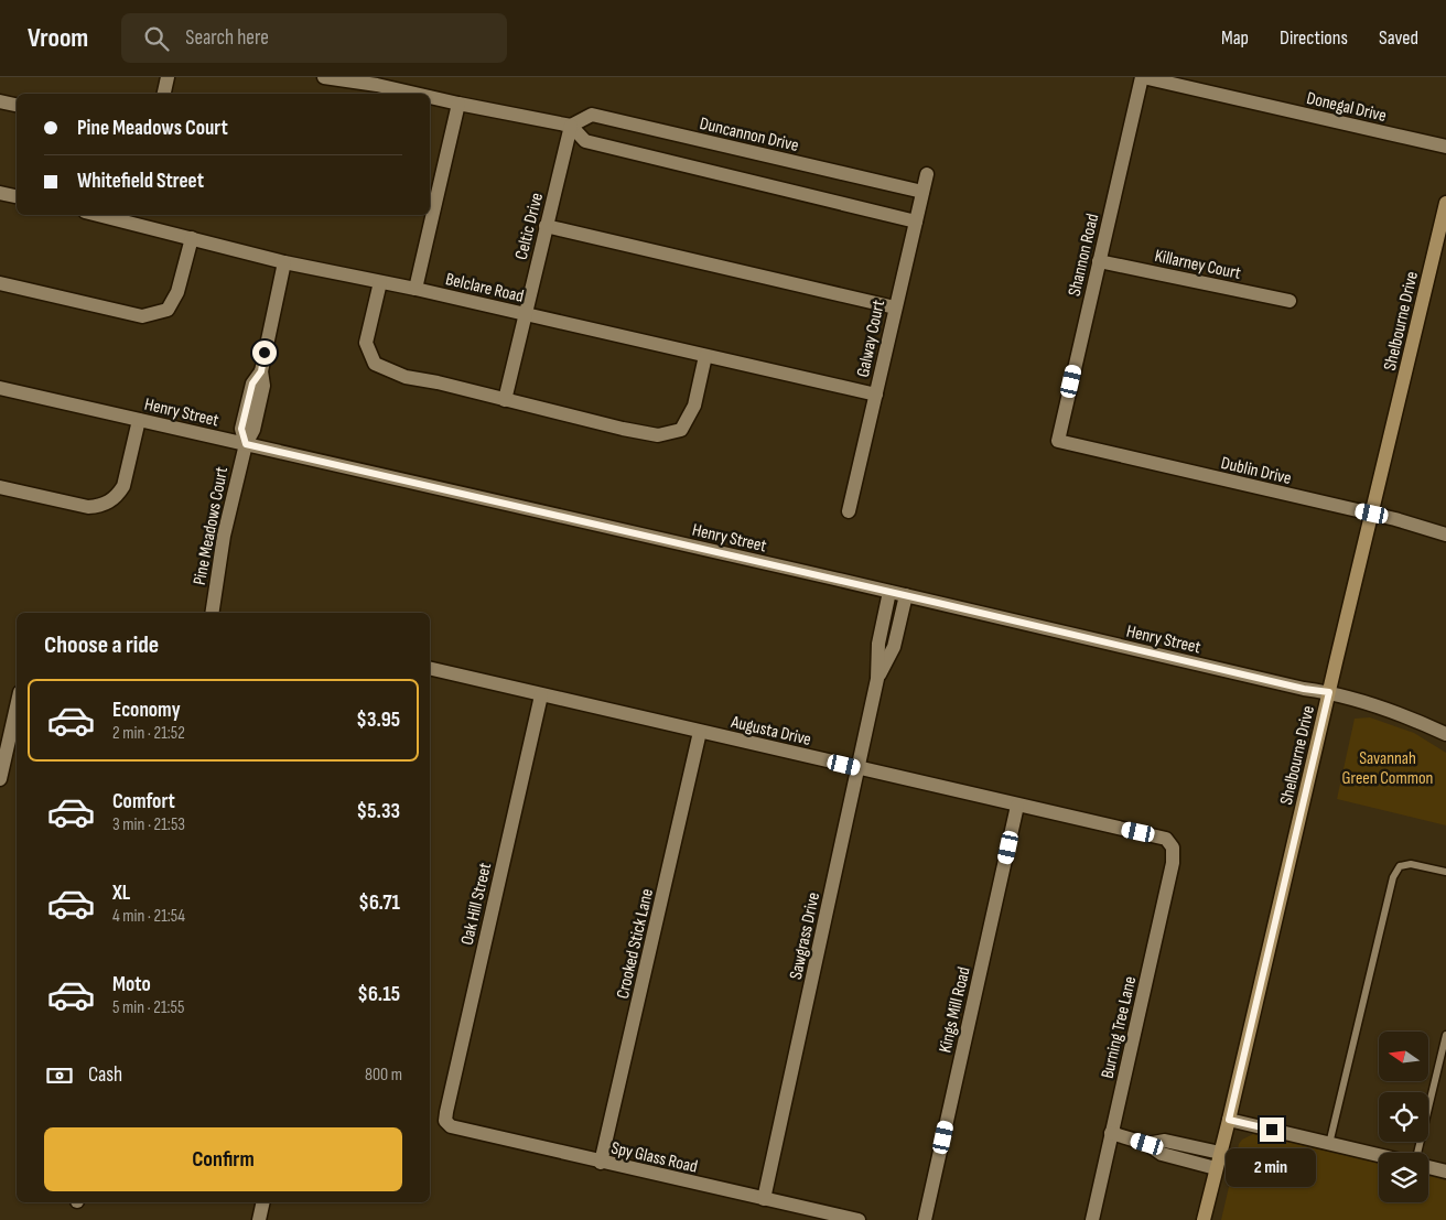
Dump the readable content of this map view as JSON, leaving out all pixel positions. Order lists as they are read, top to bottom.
{
  "streets": {
    "main road": ["Shelbourne Drive"],
    "street": [
      "Donegal Drive",
      "Duncannon Drive",
      "Celtic Drive",
      "Shannon Road",
      "Killarney Court",
      "Belclare Road",
      "Galway Court",
      "Henry Street",
      "Dublin Drive",
      "Pine Meadows Court",
      "Augusta Drive",
      "Oak Hill Street",
      "Sawgrass Drive",
      "Crooked Stick Lane",
      "Kings Mill Road",
      "Burning Tree Lane",
      "Spy Glass Road"
    ]
  },
  "crossings": [
    ["Donegal Drive", "Shannon Road"],
    ["Duncannon Drive", "Celtic Drive"],
    ["Duncannon Drive", "Galway Court"],
    ["Celtic Drive", "Belclare Road"],
    ["Shannon Road", "Killarney Court"],
    ["Shannon Road", "Dublin Drive"],
    ["Belclare Road", "Galway Court"],
    ["Belclare Road", "Pine Meadows Court"],
    ["Shelbourne Drive", "Henry Street"],
    ["Shelbourne Drive", "Dublin Drive"],
    ["Henry Street", "Pine Meadows Court"],
    ["Henry Street", "Sawgrass Drive"],
    ["Augusta Drive", "Oak Hill Street"],
    ["Augusta Drive", "Sawgrass Drive"],
    ["Augusta Drive", "Crooked Stick Lane"],
    ["Augusta Drive", "Kings Mill Road"],
    ["Augusta Drive", "Burning Tree Lane"],
    ["Oak Hill Street", "Spy Glass Road"],
    ["Sawgrass Drive", "Spy Glass Road"],
    ["Crooked Stick Lane", "Spy Glass Road"]
  ],
  "parks": ["Savannah Green Common"],
  "north": "left",
  "page": {
    "header": "Vroom",
    "search": "Search here",
    "nav": ["Map", "Directions", "Saved"],
    "banner": ["Pine Meadows Court", "Whitefield Street"],
    "heading": "Choose a ride",
    "list": [
      {
        "name": "Economy",
        "note": "2 min · 21:52",
        "value": "$3.95"
      },
      {
        "name": "Comfort",
        "note": "3 min · 21:53",
        "value": "$5.33"
      },
      {
        "name": "XL",
        "note": "4 min · 21:54",
        "value": "$6.71"
      },
      {
        "name": "Moto",
        "note": "5 min · 21:55",
        "value": "$6.15"
      }
    ],
    "pay": ["Cash", "800 m"],
    "buttons": "Confirm",
    "bubble": "2 min"
  }
}
